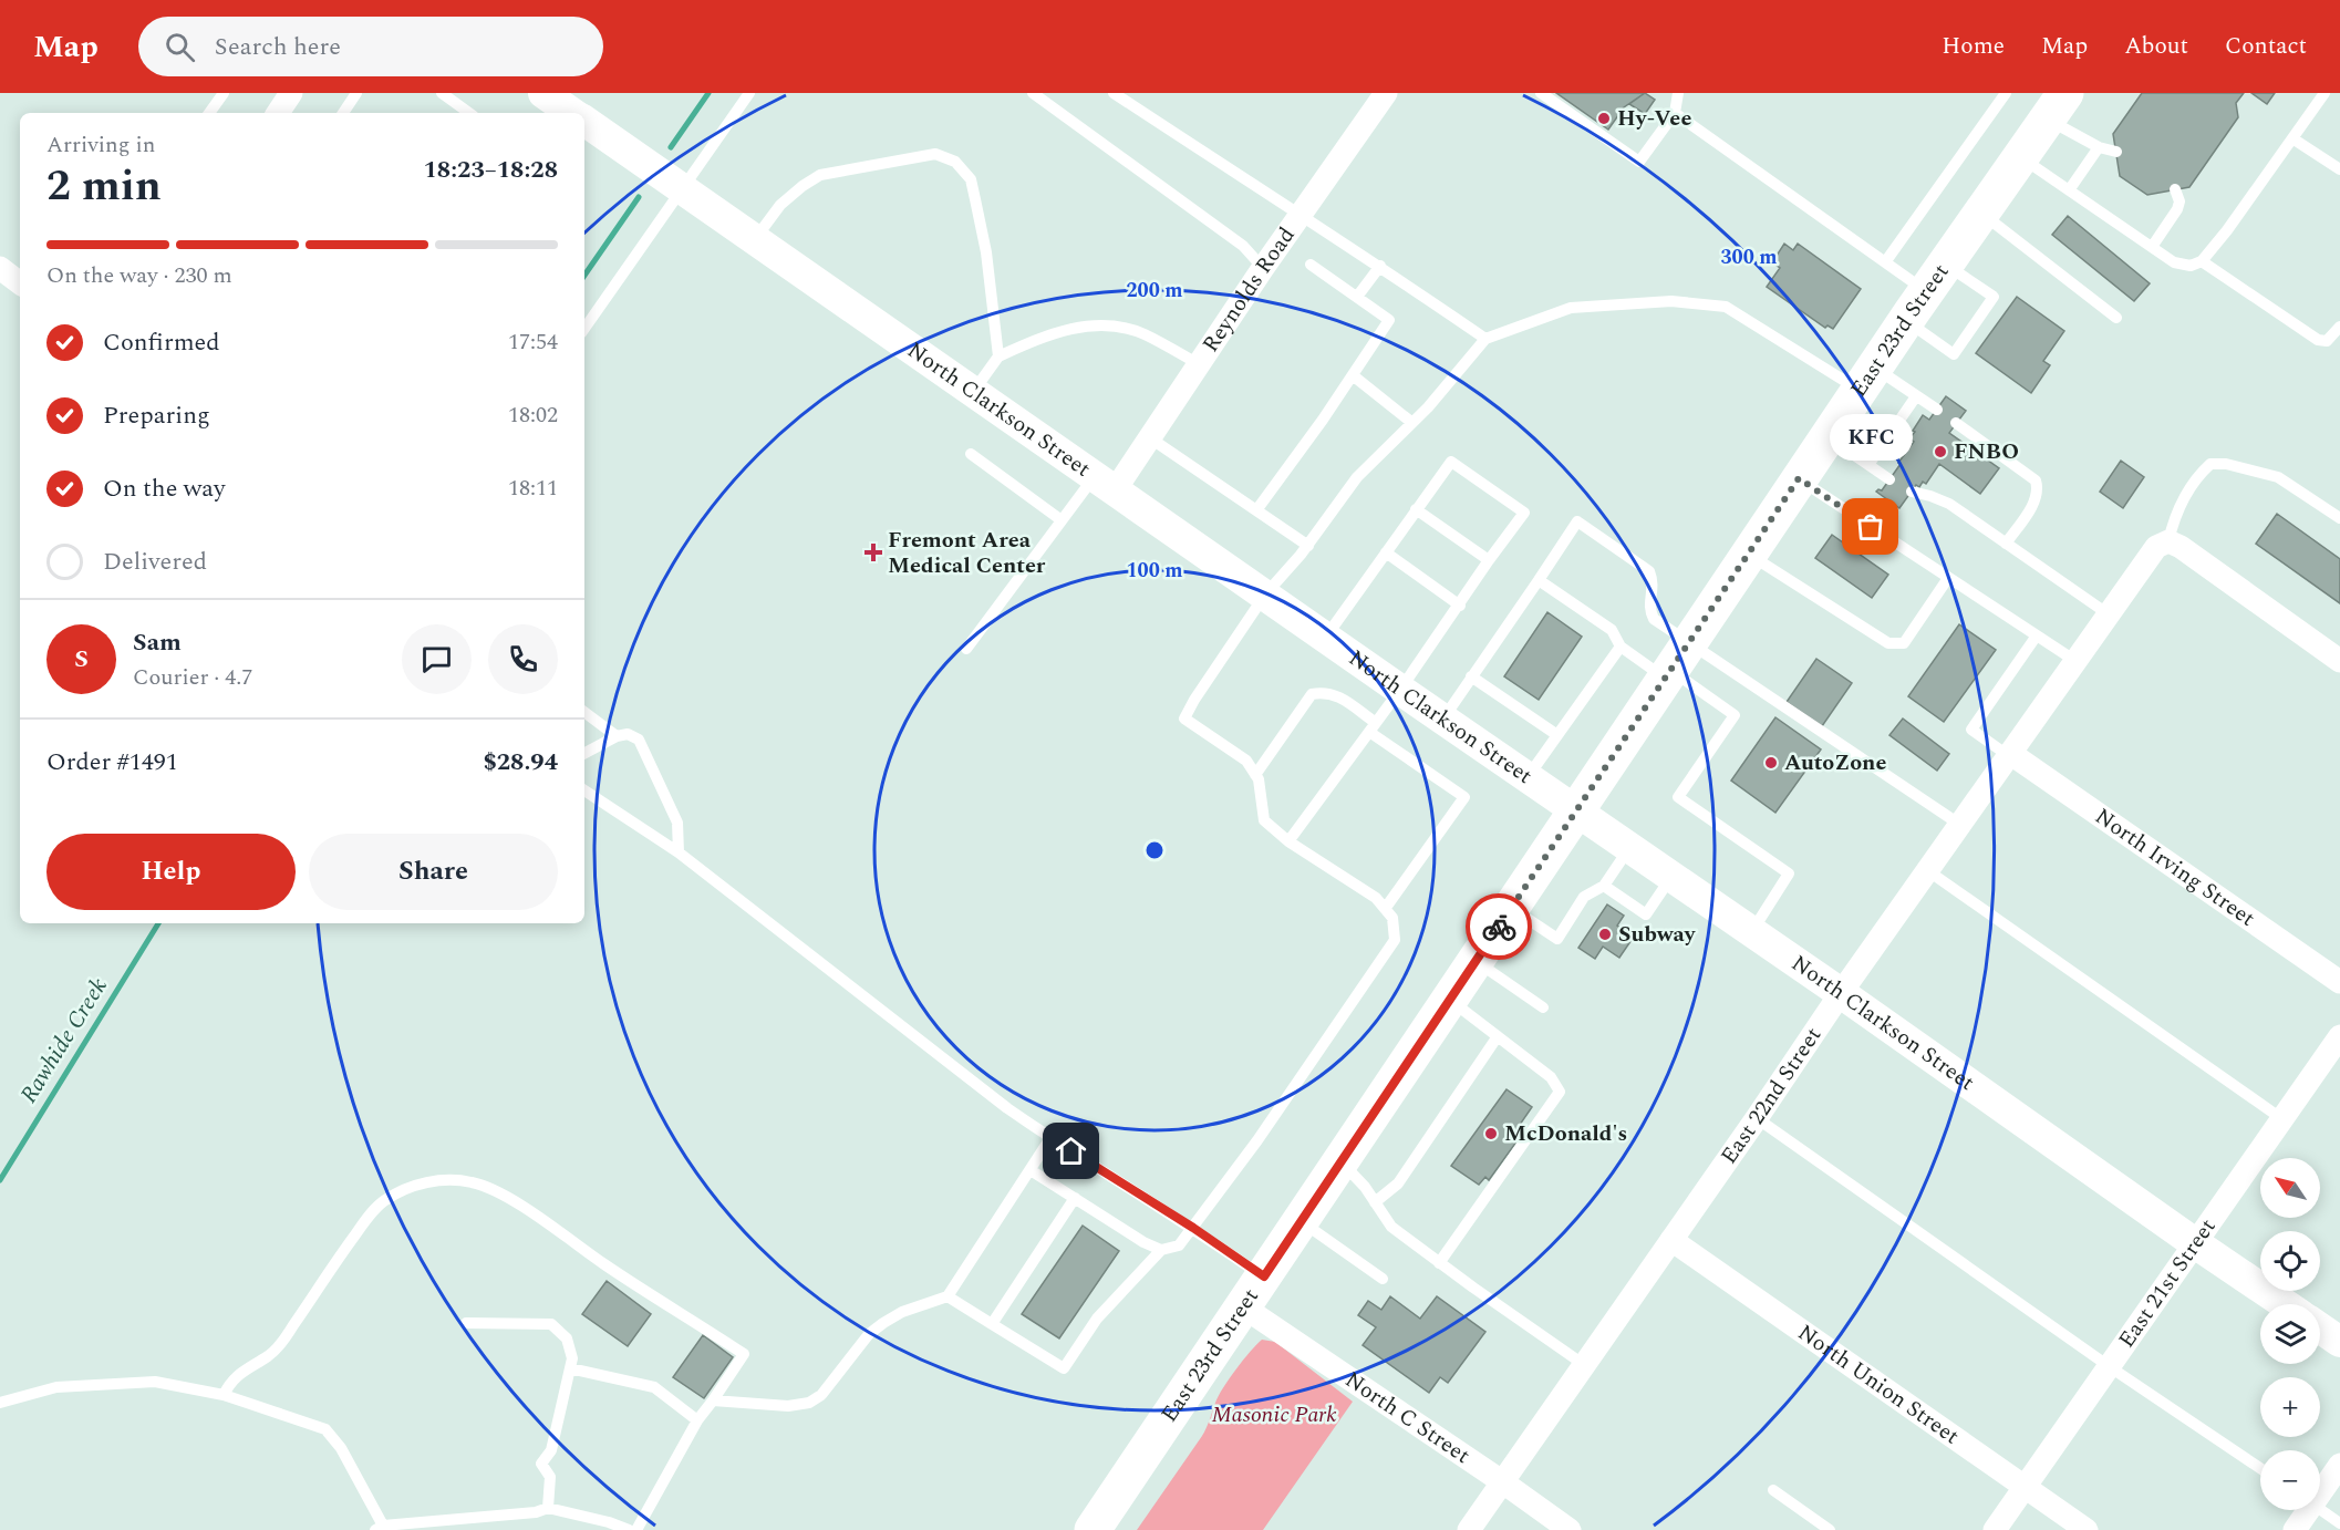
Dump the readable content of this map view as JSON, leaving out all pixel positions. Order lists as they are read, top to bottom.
{
  "streets": {
    "main road": ["East 23rd Street"],
    "street": [
      "Reynolds Road",
      "North Clarkson Street",
      "North Irving Street",
      "East 22nd Street",
      "East 21st Street",
      "North Union Street",
      "North C Street"
    ]
  },
  "crossings": [
    ["Reynolds Road", "North Clarkson Street"],
    ["East 23rd Street", "North Clarkson Street"],
    ["East 23rd Street", "North C Street"],
    ["North Clarkson Street", "East 22nd Street"],
    ["North Clarkson Street", "East 21st Street"],
    ["North Irving Street", "East 22nd Street"],
    ["East 22nd Street", "North Union Street"],
    ["East 22nd Street", "North C Street"],
    ["East 21st Street", "North Union Street"]
  ],
  "water": ["Rawhide Creek"],
  "parks": ["Masonic Park"],
  "places": {
    "other": [
      "Hy-Vee",
      "FNBO",
      "KFC",
      "AutoZone",
      "Subway",
      "McDonald's"
    ],
    "health": ["Fremont Area Medical Center"]
  },
  "north": "top left",
  "page": {
    "header": "Map",
    "search": "Search here",
    "nav": [
      "Home",
      "Map",
      "About",
      "Contact"
    ],
    "heading": ["2 min", "Arriving in", "18:23–18:28"],
    "panel": [
      "Sam",
      "Courier · 4.7",
      "Order #1491",
      "$28.94"
    ],
    "bar": "On the way · 230 m",
    "list": [
      ["Confirmed", "17:54"],
      ["Preparing", "18:02"],
      ["On the way", "18:11"],
      "Delivered"
    ],
    "bubble": "KFC",
    "round": "S",
    "buttons": ["Help", "Share"],
    "map_buttons": ["+", "−"]
  },
  "rings": ["300 m", "200 m", "100 m"]
}
